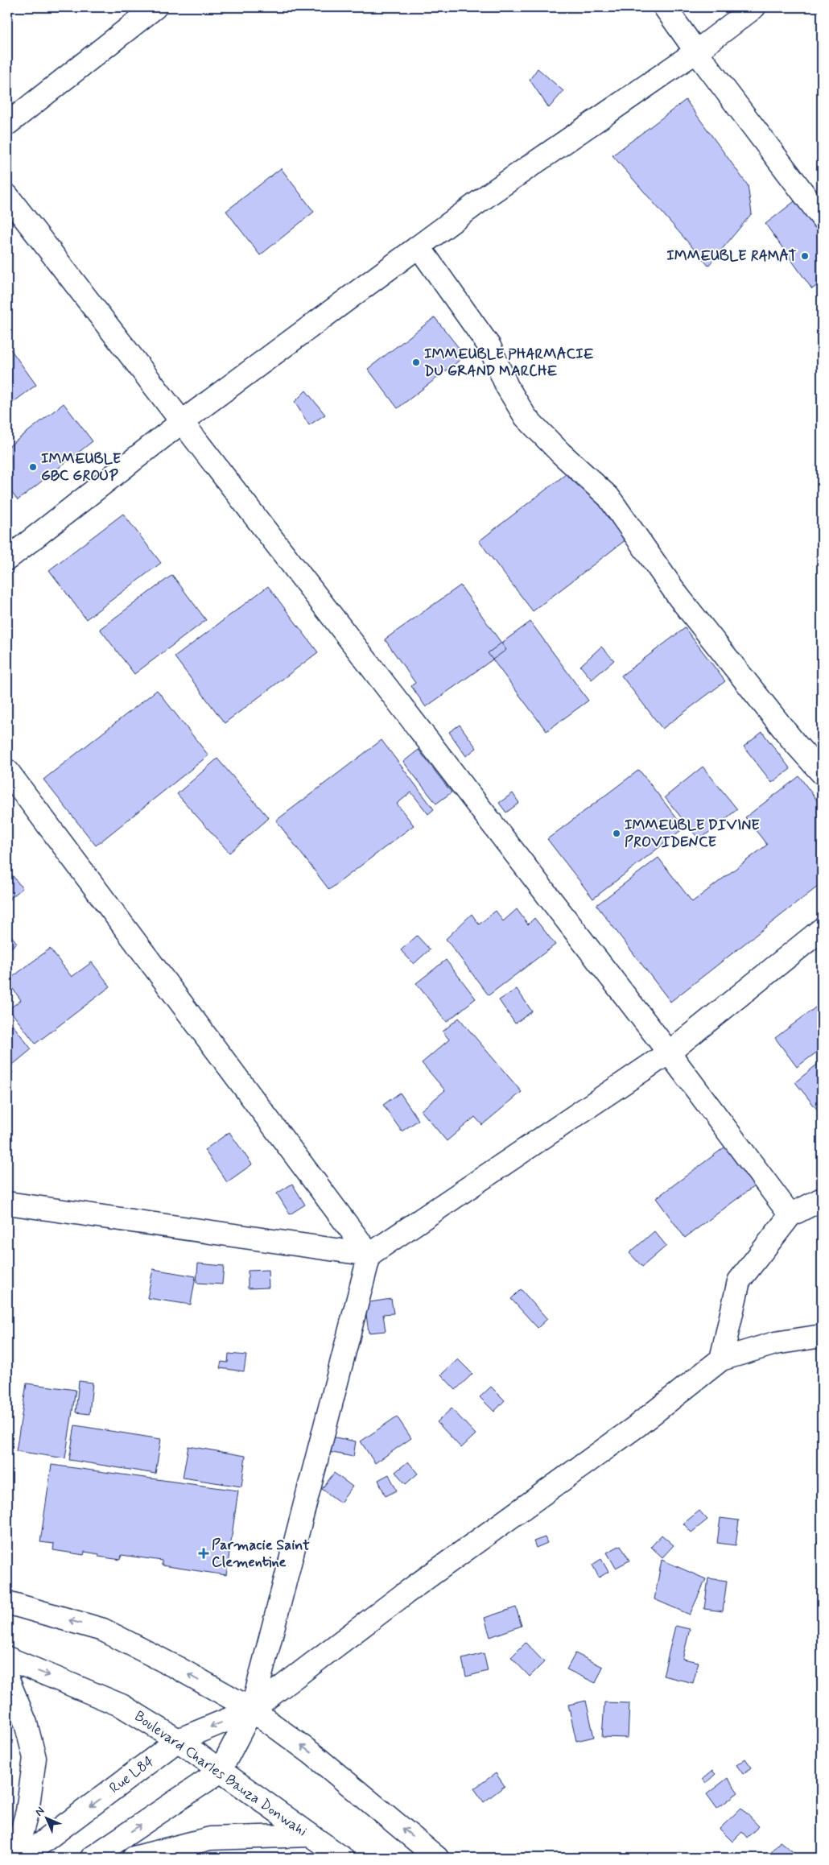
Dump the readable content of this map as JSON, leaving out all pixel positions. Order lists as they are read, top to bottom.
{
  "streets": {
    "street": ["Boulevard Charles Bauza Donwahi", "Rue L84"]
  },
  "crossings": [
    ["Boulevard Charles Bauza Donwahi", "Rue L84"]
  ],
  "places": {
    "other": [
      "IMMEUBLE RAMAT",
      "IMMEUBLE PHARMACIE DU GRAND MARCHE",
      "IMMEUBLE GBC GROUP",
      "IMMEUBLE DIVINE PROVIDENCE"
    ],
    "health": ["Parmacie Saint Clementine"]
  },
  "north": "top left"
}
